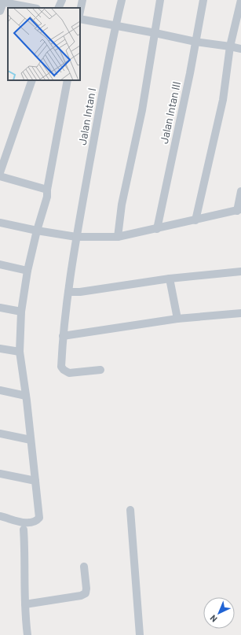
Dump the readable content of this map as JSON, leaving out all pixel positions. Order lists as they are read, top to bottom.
{
  "streets": {
    "street": ["Jalan Intan III", "Jalan Intan I"]
  },
  "north": "bottom left"
}
